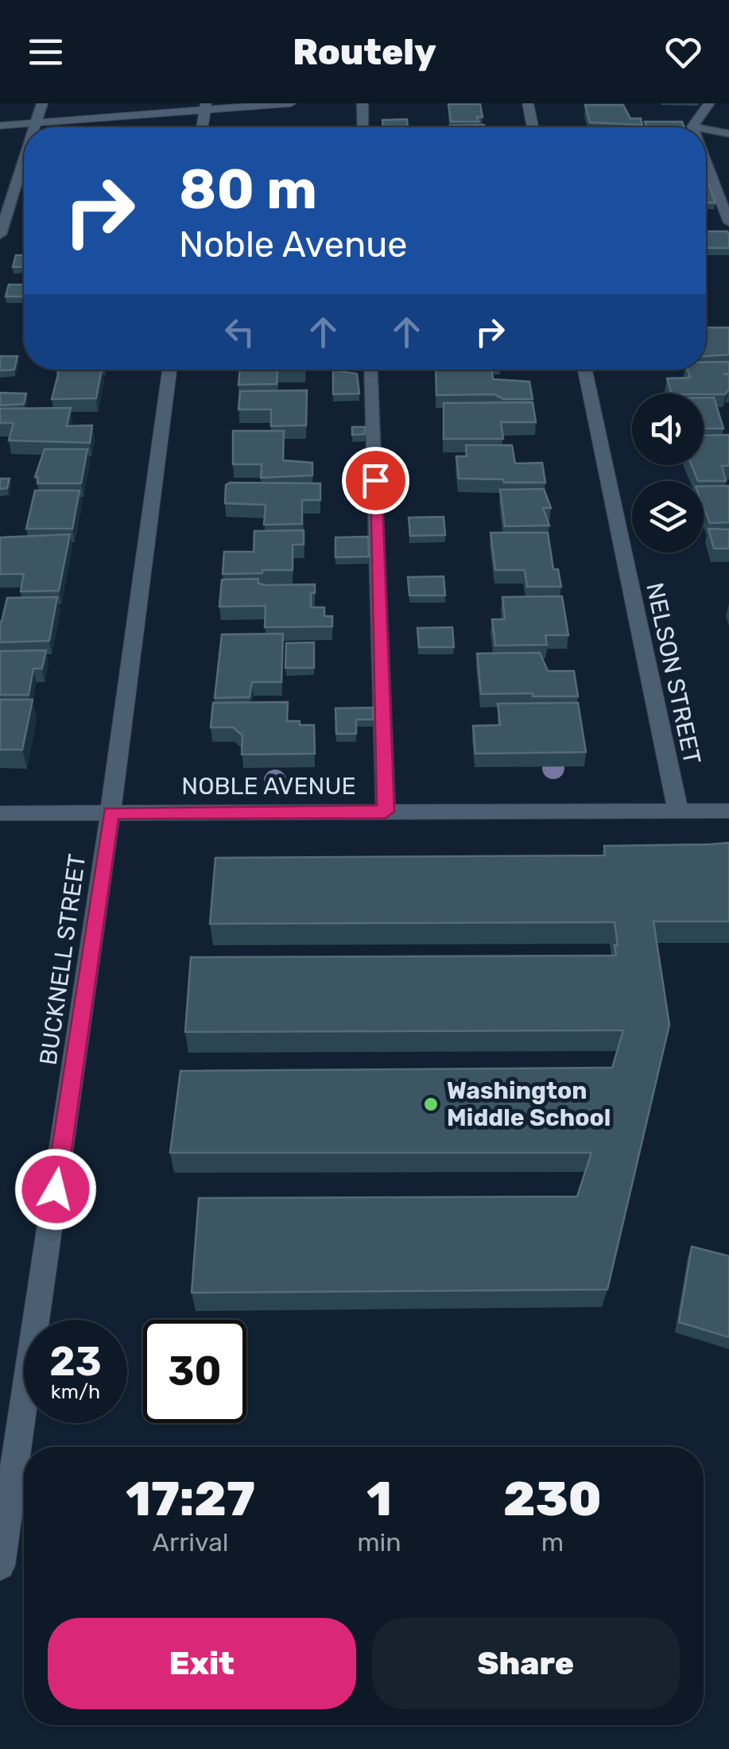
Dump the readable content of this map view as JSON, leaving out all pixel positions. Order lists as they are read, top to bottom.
{
  "streets": {
    "street": ["NELSON STREET", "NOBLE AVENUE", "BUCKNELL STREET"]
  },
  "crossings": [
    ["NELSON STREET", "NOBLE AVENUE"],
    ["NOBLE AVENUE", "BUCKNELL STREET"]
  ],
  "places": ["Washington Middle School"],
  "page": {
    "header": "Routely",
    "turn": ["80 m", "Noble Avenue"],
    "speed": "23 km/h",
    "limit": "30",
    "eta": [
      "17:27",
      "Arrival",
      "1",
      "min",
      "230",
      "m"
    ],
    "buttons": ["Exit", "Share"]
  }
}
